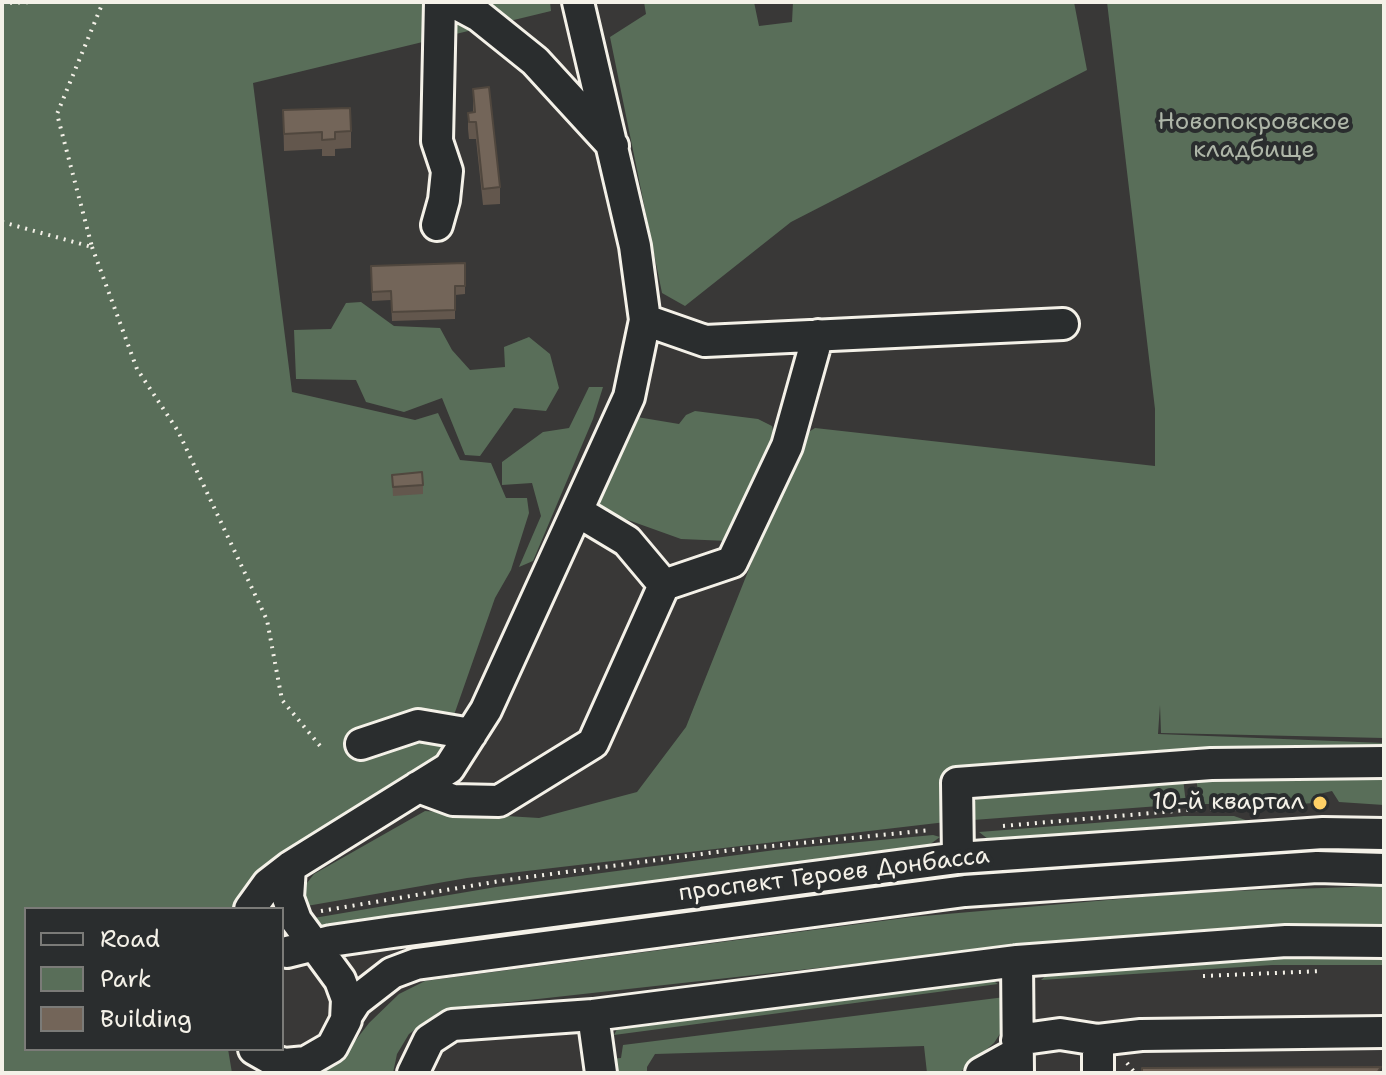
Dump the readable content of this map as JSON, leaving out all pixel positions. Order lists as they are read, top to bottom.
{
  "streets": {
    "street": ["проспект Героев Донбасса"]
  },
  "parks": ["Новопокровское кладбище"],
  "places": ["10-й квартал"],
  "legend": ["Road", "Park", "Building"]
}
